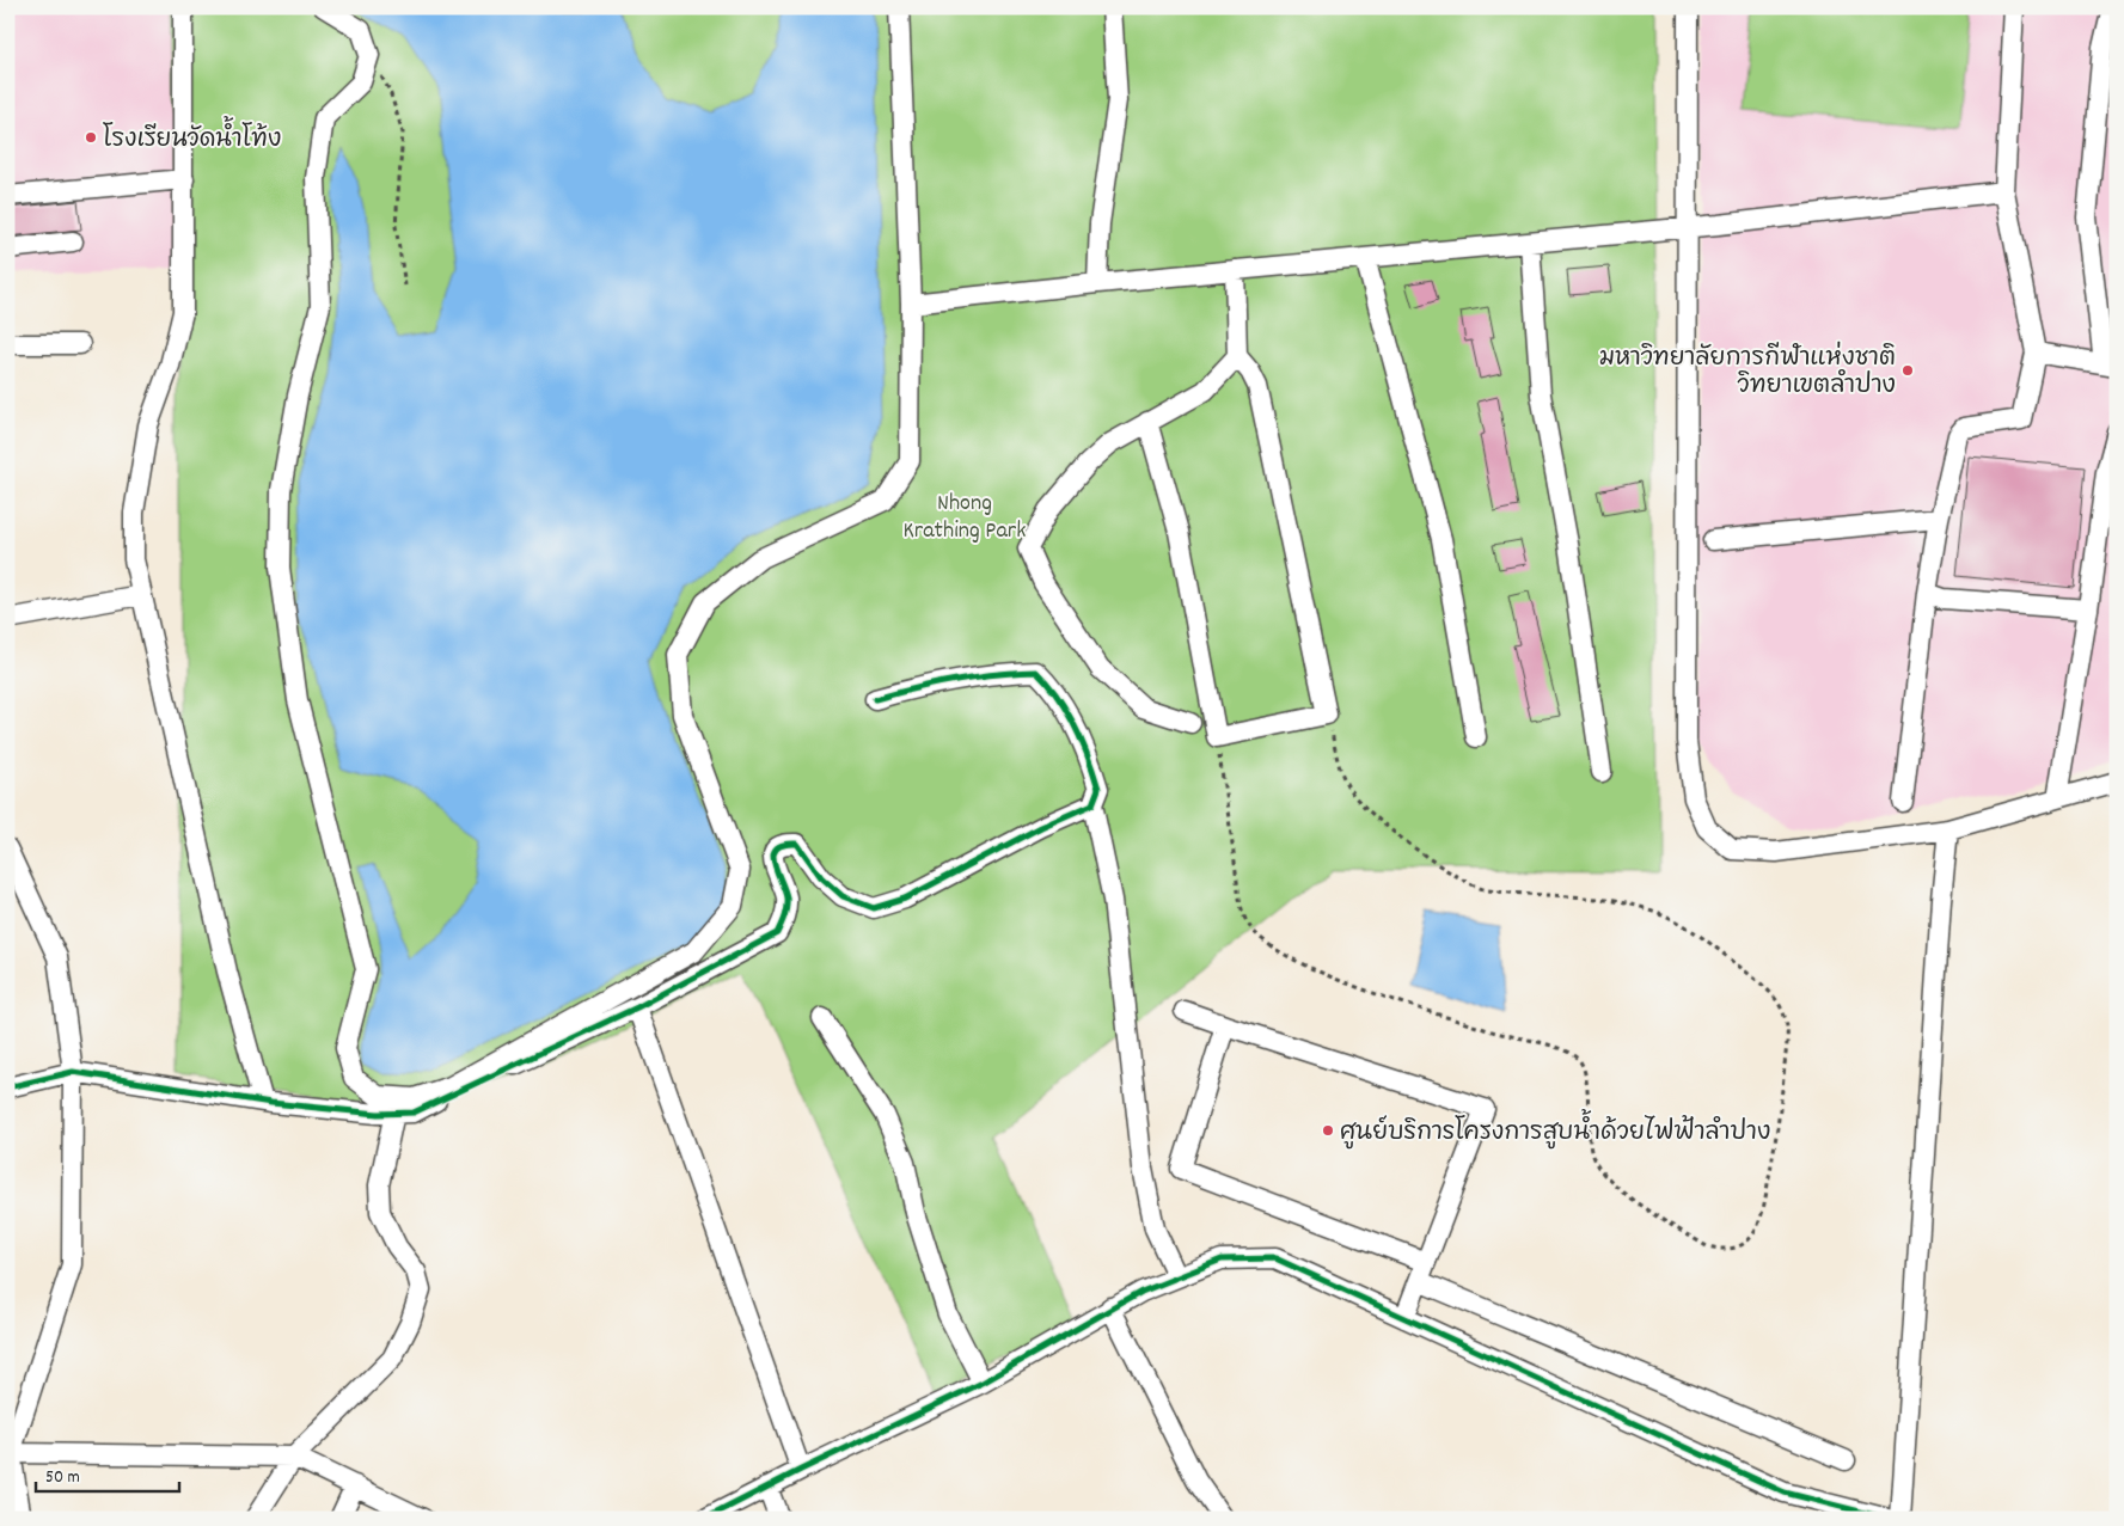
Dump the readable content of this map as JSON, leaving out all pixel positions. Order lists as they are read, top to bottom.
{
  "parks": ["Nhong Krathing Park"],
  "places": ["โรงเรียนวัดน้ำโท้ง", "มหาวิทยาลัยการกีฬาแห่งชาติ วิทยาเขตลำปาง", "ศูนย์บริการโครงการสูบน้ำด้วยไฟฟ้าลําปาง"],
  "scale_bar": "50 m"
}
